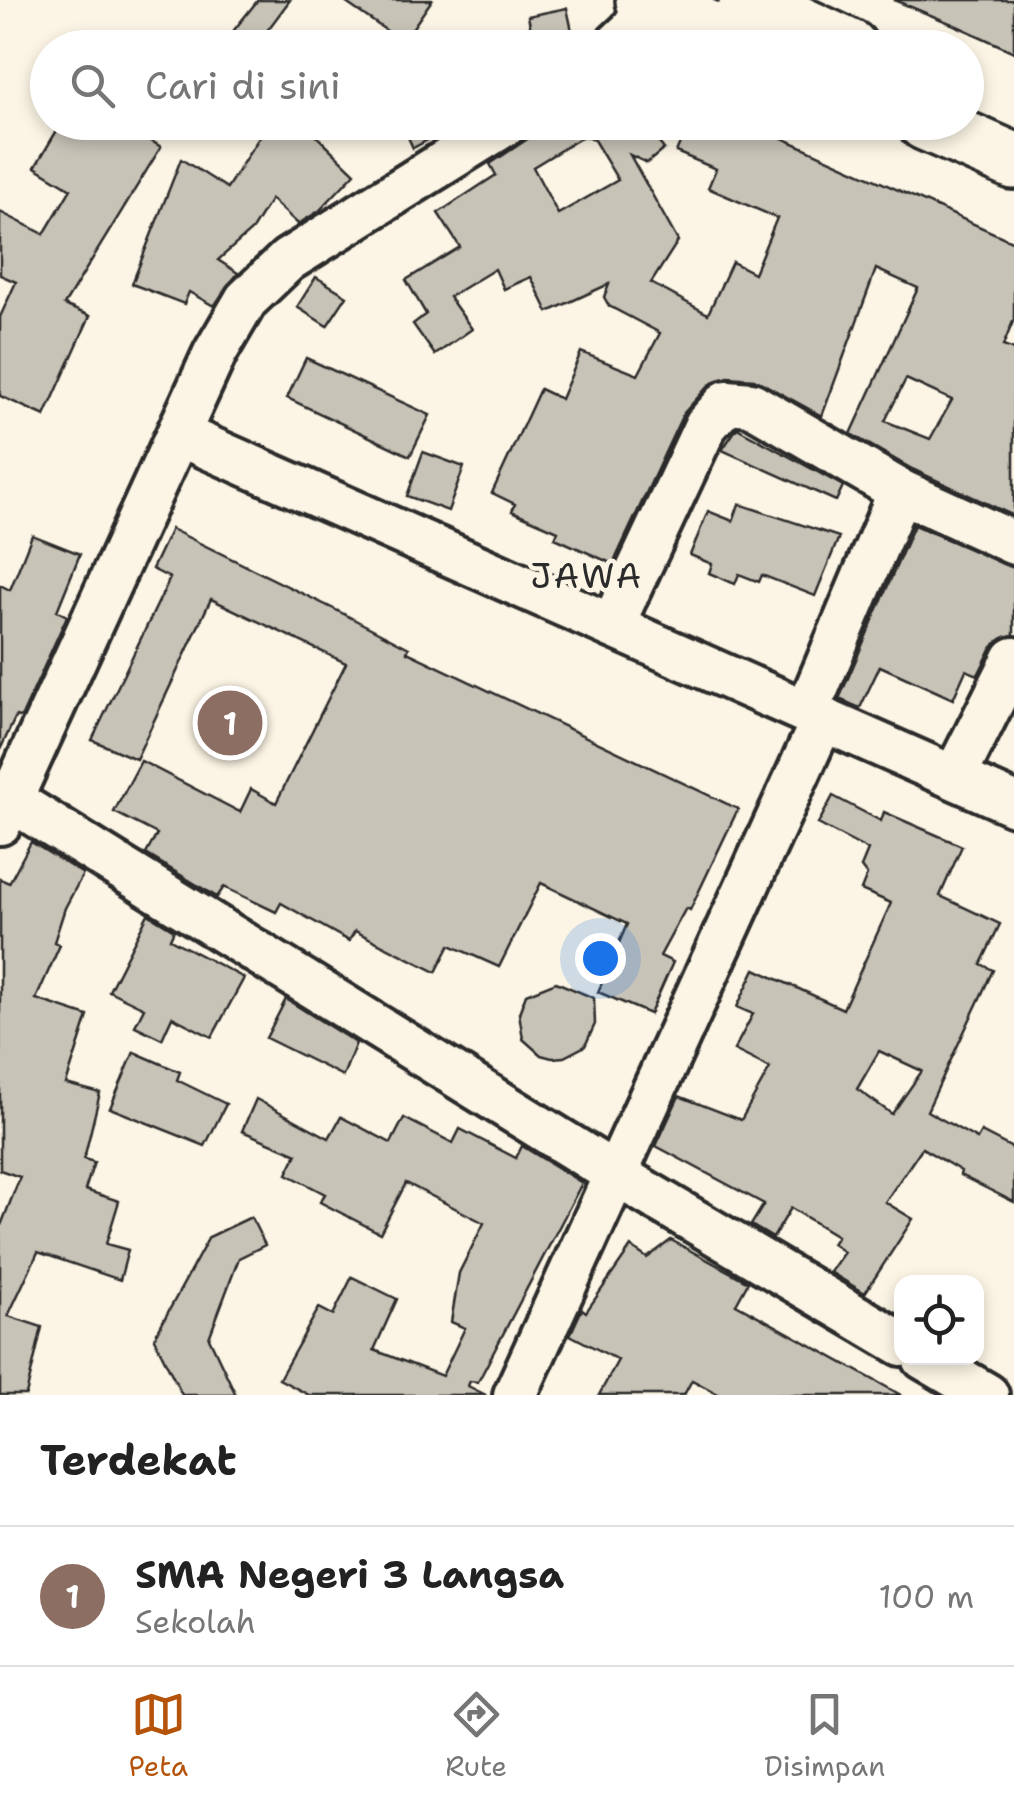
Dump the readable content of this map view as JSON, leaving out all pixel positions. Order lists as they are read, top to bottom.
{
  "districts": ["JAWA"],
  "page": {
    "search": "Cari di sini",
    "pins": "1",
    "heading": "Terdekat",
    "list": [
      {
        "mark": "1",
        "name": "SMA Negeri 3 Langsa",
        "note": "Sekolah",
        "value": "100 m"
      }
    ],
    "nav": ["Peta", "Rute", "Disimpan"]
  }
}
